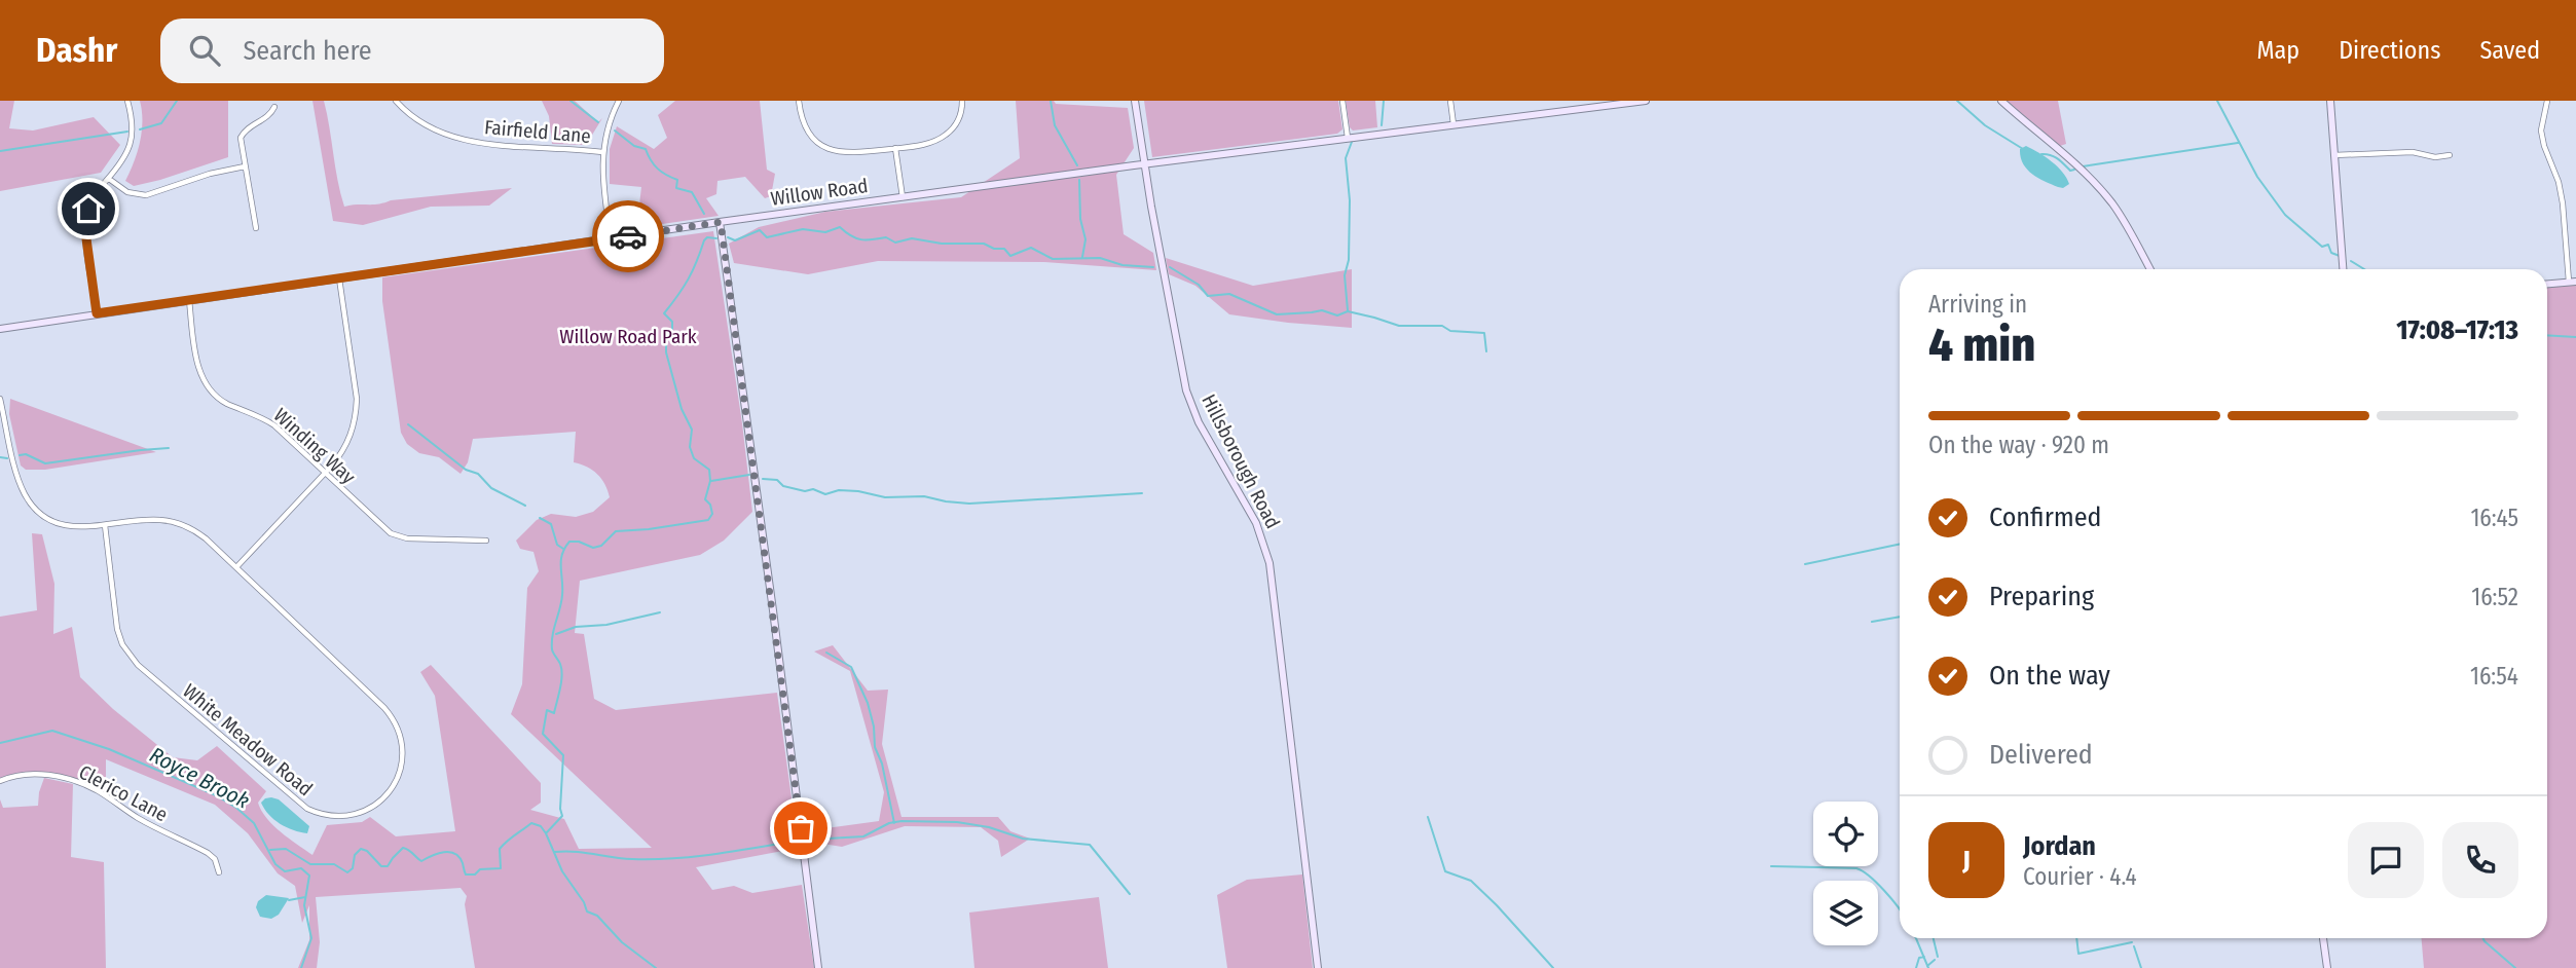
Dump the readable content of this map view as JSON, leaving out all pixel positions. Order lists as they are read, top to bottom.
{
  "streets": {
    "street": [
      "Fairfield Lane",
      "Willow Road",
      "Winding Way",
      "Hillsborough Road",
      "White Meadow Road",
      "Clerico Lane"
    ]
  },
  "crossings": [
    ["Willow Road", "Winding Way"],
    ["Willow Road", "Hillsborough Road"]
  ],
  "water": ["Royce Brook"],
  "parks": ["Willow Road Park"],
  "page": {
    "header": "Dashr",
    "search": "Search here",
    "nav": ["Map", "Directions", "Saved"],
    "heading": ["4 min", "Arriving in", "17:08–17:13"],
    "panel": ["Jordan", "Courier · 4.4"],
    "bar": "On the way · 920 m",
    "list": [
      ["Confirmed", "16:45"],
      ["Preparing", "16:52"],
      ["On the way", "16:54"],
      "Delivered"
    ],
    "round": "J"
  }
}
